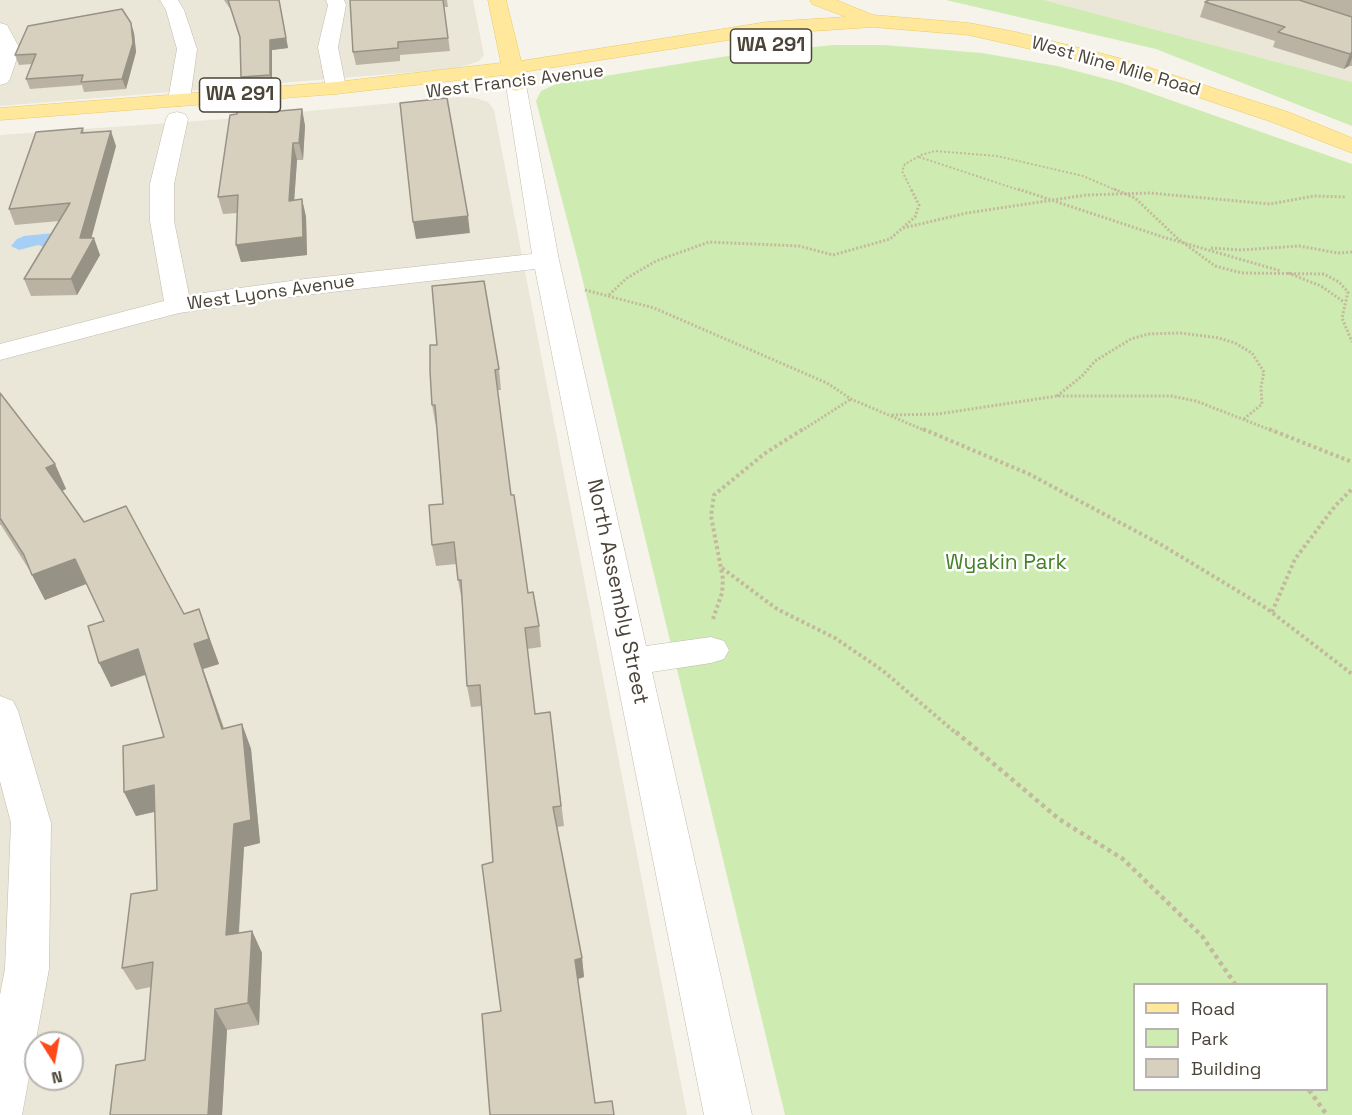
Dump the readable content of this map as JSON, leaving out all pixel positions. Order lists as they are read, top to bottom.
{
  "streets": {
    "main road": ["WA 291", "West Nine Mile Road", "West Francis Avenue"],
    "street": ["West Lyons Avenue", "North Assembly Street"]
  },
  "crossings": [
    ["West Nine Mile Road", "West Francis Avenue"],
    ["West Francis Avenue", "North Assembly Street"],
    ["West Lyons Avenue", "North Assembly Street"]
  ],
  "parks": ["Wyakin Park"],
  "legend": ["Road", "Park", "Building"],
  "north": "bottom"
}
